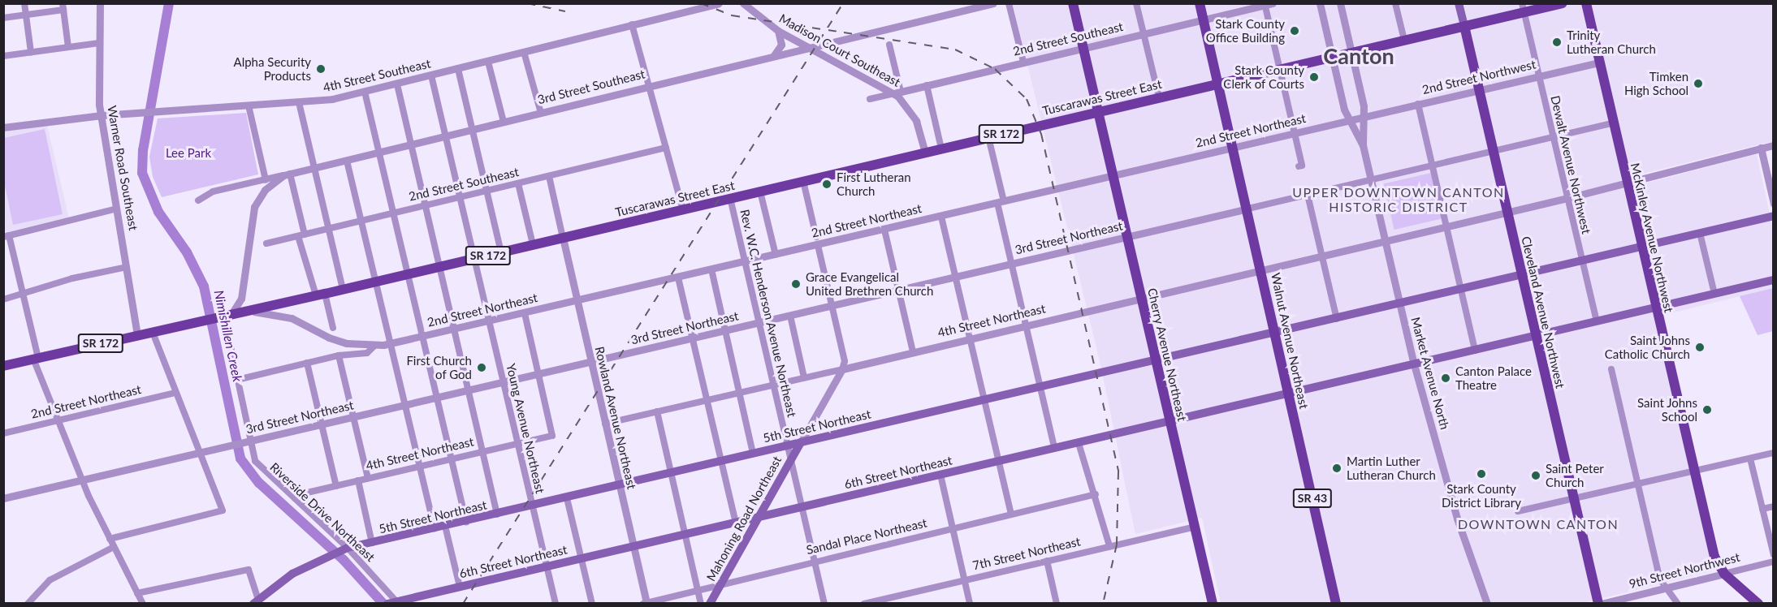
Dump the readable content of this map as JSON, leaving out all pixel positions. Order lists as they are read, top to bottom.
{
  "streets": {
    "main road": [
      "Tuscarawas Street East",
      "SR 172",
      "McKinley Avenue Northwest",
      "Cleveland Avenue Northwest",
      "Walnut Avenue Northeast",
      "Cherry Avenue Northeast",
      "5th Street Northeast",
      "6th Street Northeast",
      "SR 43",
      "Mahoning Road Northeast"
    ],
    "street": [
      "2nd Street Southeast",
      "Madison Court Southeast",
      "4th Street Southeast",
      "2nd Street Northwest",
      "3rd Street Southeast",
      "2nd Street Northeast",
      "Dewalt Avenue Northwest",
      "Warner Road Southeast",
      "3rd Street Northeast",
      "Rev. W.C. Henderson Avenue Northeast",
      "4th Street Northeast",
      "Market Avenue North",
      "Rowland Avenue Northeast",
      "Young Avenue Northeast",
      "Riverside Drive Northeast",
      "Sandal Place Northeast",
      "7th Street Northeast",
      "9th Street Northwest"
    ]
  },
  "crossings": [
    ["2nd Street Southeast", "Madison Court Southeast"],
    ["2nd Street Southeast", "Cherry Avenue Northeast"],
    ["2nd Street Southeast", "Young Avenue Northeast"],
    ["2nd Street Southeast", "SR 43"],
    ["Madison Court Southeast", "3rd Street Southeast"],
    ["Madison Court Southeast", "Tuscarawas Street East"],
    ["4th Street Southeast", "Warner Road Southeast"],
    ["4th Street Southeast", "Young Avenue Northeast"],
    ["2nd Street Northwest", "2nd Street Northeast"],
    ["2nd Street Northwest", "Dewalt Avenue Northwest"],
    ["2nd Street Northwest", "McKinley Avenue Northwest"],
    ["2nd Street Northwest", "Cleveland Avenue Northwest"],
    ["2nd Street Northwest", "Market Avenue North"],
    ["3rd Street Southeast", "Young Avenue Northeast"],
    ["Tuscarawas Street East", "2nd Street Northeast"],
    ["Tuscarawas Street East", "SR 172"],
    ["Tuscarawas Street East", "Warner Road Southeast"],
    ["Tuscarawas Street East", "Rev. W.C. Henderson Avenue Northeast"],
    ["Tuscarawas Street East", "Walnut Avenue Northeast"],
    ["Tuscarawas Street East", "Cherry Avenue Northeast"],
    ["Tuscarawas Street East", "Market Avenue North"],
    ["Tuscarawas Street East", "Rowland Avenue Northeast"],
    ["Tuscarawas Street East", "Young Avenue Northeast"],
    ["Tuscarawas Street East", "SR 43"],
    ["Tuscarawas Street East", "Riverside Drive Northeast"],
    ["2nd Street Northeast", "Rev. W.C. Henderson Avenue Northeast"],
    ["2nd Street Northeast", "Walnut Avenue Northeast"],
    ["2nd Street Northeast", "Cherry Avenue Northeast"],
    ["2nd Street Northeast", "Market Avenue North"],
    ["2nd Street Northeast", "Rowland Avenue Northeast"],
    ["2nd Street Northeast", "Young Avenue Northeast"],
    ["2nd Street Northeast", "Riverside Drive Northeast"],
    ["SR 172", "Dewalt Avenue Northwest"],
    ["SR 172", "Cleveland Avenue Northwest"],
    ["SR 172", "Market Avenue North"],
    ["Dewalt Avenue Northwest", "3rd Street Northeast"],
    ["Dewalt Avenue Northwest", "4th Street Northeast"],
    ["Dewalt Avenue Northwest", "5th Street Northeast"],
    ["Dewalt Avenue Northwest", "6th Street Northeast"],
    ["3rd Street Northeast", "McKinley Avenue Northwest"],
    ["3rd Street Northeast", "Cleveland Avenue Northwest"],
    ["3rd Street Northeast", "Rev. W.C. Henderson Avenue Northeast"],
    ["3rd Street Northeast", "4th Street Northeast"],
    ["3rd Street Northeast", "Walnut Avenue Northeast"],
    ["3rd Street Northeast", "Cherry Avenue Northeast"],
    ["3rd Street Northeast", "Market Avenue North"],
    ["3rd Street Northeast", "Rowland Avenue Northeast"],
    ["3rd Street Northeast", "Young Avenue Northeast"],
    ["3rd Street Northeast", "Riverside Drive Northeast"],
    ["McKinley Avenue Northwest", "4th Street Northeast"],
    ["McKinley Avenue Northwest", "5th Street Northeast"],
    ["McKinley Avenue Northwest", "6th Street Northeast"],
    ["McKinley Avenue Northwest", "9th Street Northwest"],
    ["Cleveland Avenue Northwest", "4th Street Northeast"],
    ["Cleveland Avenue Northwest", "5th Street Northeast"],
    ["Cleveland Avenue Northwest", "6th Street Northeast"],
    ["Cleveland Avenue Northwest", "9th Street Northwest"],
    ["Rev. W.C. Henderson Avenue Northeast", "4th Street Northeast"],
    ["Rev. W.C. Henderson Avenue Northeast", "5th Street Northeast"],
    ["Rev. W.C. Henderson Avenue Northeast", "6th Street Northeast"],
    ["Rev. W.C. Henderson Avenue Northeast", "Mahoning Road Northeast"],
    ["Rev. W.C. Henderson Avenue Northeast", "Sandal Place Northeast"],
    ["4th Street Northeast", "Walnut Avenue Northeast"],
    ["4th Street Northeast", "Cherry Avenue Northeast"],
    ["4th Street Northeast", "Market Avenue North"],
    ["4th Street Northeast", "Rowland Avenue Northeast"],
    ["4th Street Northeast", "Young Avenue Northeast"],
    ["4th Street Northeast", "Riverside Drive Northeast"],
    ["4th Street Northeast", "Mahoning Road Northeast"],
    ["Walnut Avenue Northeast", "5th Street Northeast"],
    ["Walnut Avenue Northeast", "6th Street Northeast"],
    ["Walnut Avenue Northeast", "SR 43"],
    ["Cherry Avenue Northeast", "5th Street Northeast"],
    ["Cherry Avenue Northeast", "6th Street Northeast"],
    ["Cherry Avenue Northeast", "7th Street Northeast"],
    ["Market Avenue North", "5th Street Northeast"],
    ["Market Avenue North", "6th Street Northeast"],
    ["Rowland Avenue Northeast", "5th Street Northeast"],
    ["Rowland Avenue Northeast", "6th Street Northeast"],
    ["Rowland Avenue Northeast", "Sandal Place Northeast"],
    ["5th Street Northeast", "Young Avenue Northeast"],
    ["5th Street Northeast", "Riverside Drive Northeast"],
    ["5th Street Northeast", "Mahoning Road Northeast"],
    ["Young Avenue Northeast", "6th Street Northeast"],
    ["6th Street Northeast", "Riverside Drive Northeast"],
    ["6th Street Northeast", "Mahoning Road Northeast"],
    ["Mahoning Road Northeast", "Sandal Place Northeast"]
  ],
  "districts": ["Canton", "UPPER DOWNTOWN CANTON HISTORIC DISTRICT", "DOWNTOWN CANTON"],
  "water": ["Nimishillen Creek"],
  "parks": ["Lee Park"],
  "places": [
    "Stark County Office Building",
    "Trinity Lutheran Church",
    "Alpha Security Products",
    "Stark County Clerk of Courts",
    "Timken High School",
    "First Lutheran Church",
    "Grace Evangelical United Brethren Church",
    "Saint Johns Catholic Church",
    "First Church of God",
    "Canton Palace Theatre",
    "Saint Johns School",
    "Martin Luther Lutheran Church",
    "Stark County District Library",
    "Saint Peter Church"
  ]
}
